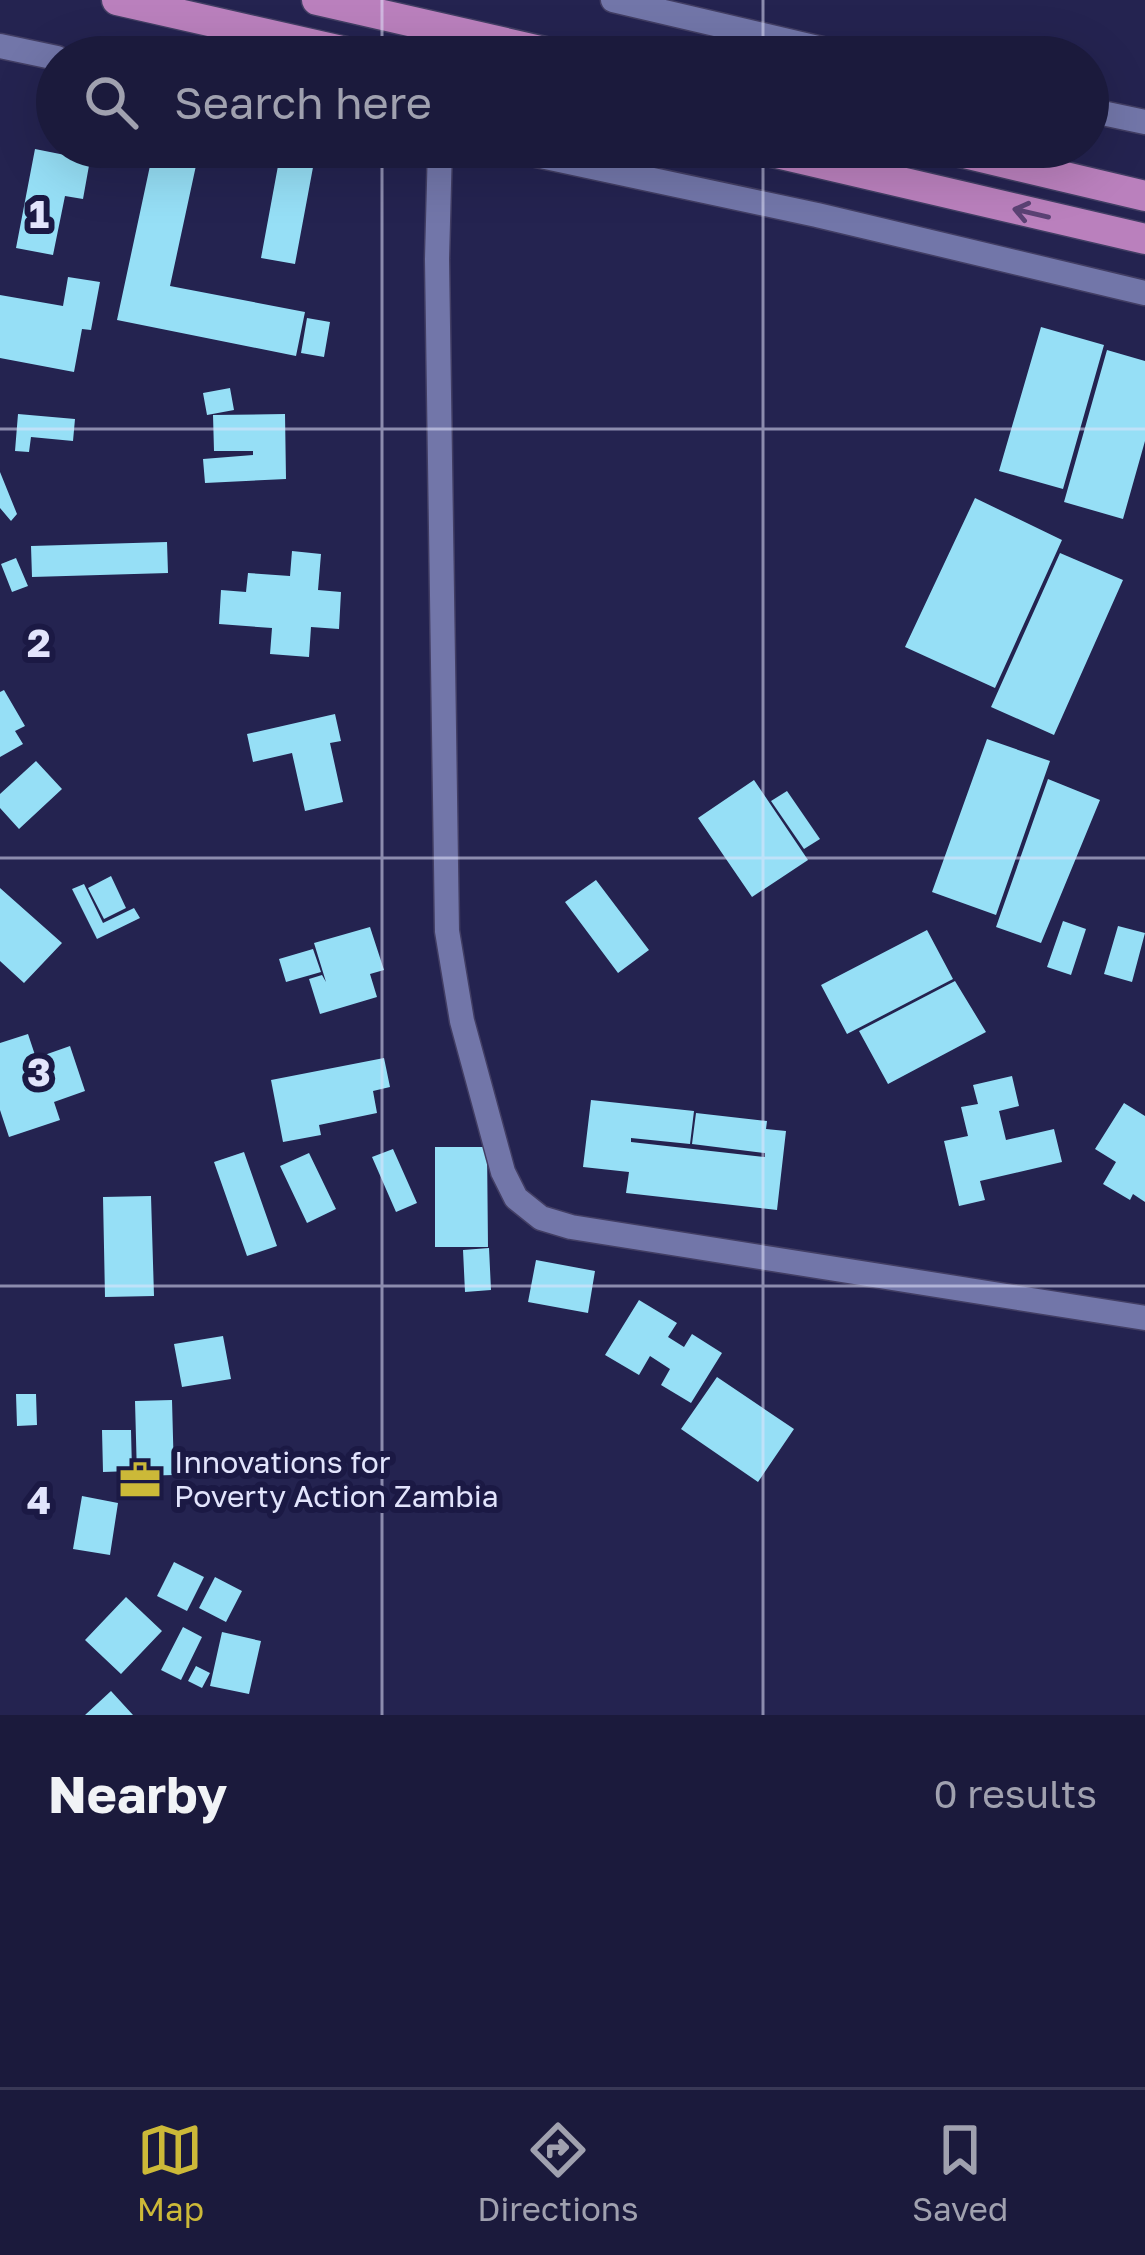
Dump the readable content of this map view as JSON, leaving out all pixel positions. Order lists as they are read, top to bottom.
{
  "places": {
    "office": ["Innovations for Poverty Action Zambia"]
  },
  "page": {
    "search": "Search here",
    "heading": ["Nearby", "0 results"],
    "nav": ["Map", "Directions", "Saved"]
  },
  "grid": {
    "rows": [
      "1",
      "2",
      "3",
      "4"
    ]
  }
}
